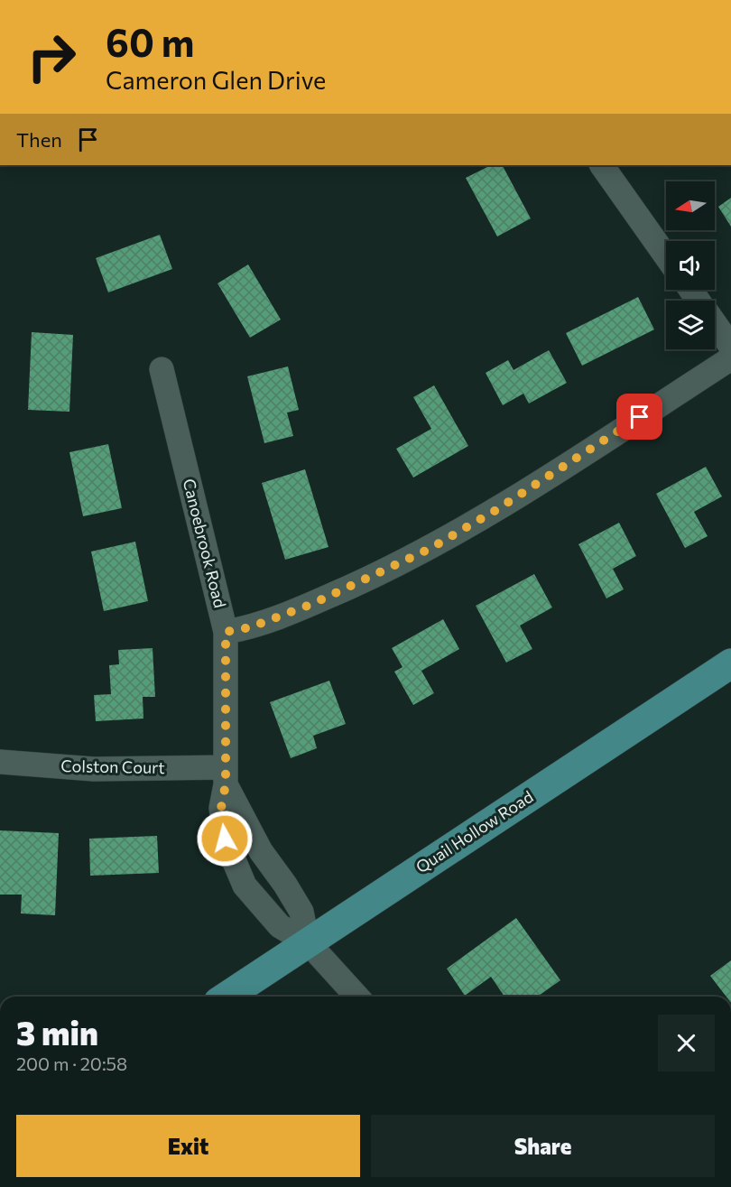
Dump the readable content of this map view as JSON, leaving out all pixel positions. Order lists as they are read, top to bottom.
{
  "streets": {
    "main road": ["Quail Hollow Road"],
    "street": ["Canoebrook Road", "Colston Court"]
  },
  "crossings": [
    ["Canoebrook Road", "Colston Court"],
    ["Canoebrook Road", "Quail Hollow Road"]
  ],
  "north": "left",
  "page": {
    "turn": ["60 m", "Cameron Glen Drive"],
    "then": "Then",
    "heading": ["3 min", "200 m · 20:58"],
    "buttons": ["Exit", "Share"]
  }
}
